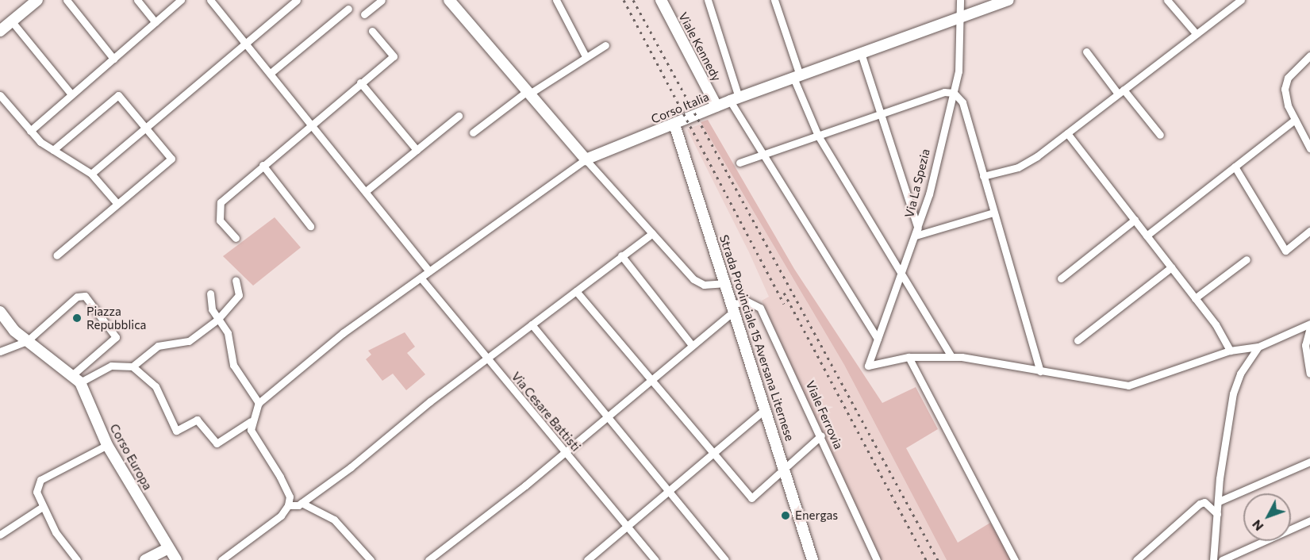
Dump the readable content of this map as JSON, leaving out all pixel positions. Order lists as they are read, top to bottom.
{
  "streets": {
    "street": [
      "Viale Kennedy",
      "Corso Italia",
      "Via La Spezia",
      "Strada Provinciale 15 Aversana Liternese",
      "Via Cesare Battisti",
      "Viale Ferrovia",
      "Corso Europa"
    ]
  },
  "crossings": [
    ["Viale Kennedy", "Corso Italia"],
    ["Corso Italia", "Via La Spezia"],
    ["Corso Italia", "Strada Provinciale 15 Aversana Liternese"],
    ["Strada Provinciale 15 Aversana Liternese", "Viale Ferrovia"]
  ],
  "places": ["Piazza Repubblica", "Energas"],
  "north": "bottom left"
}
